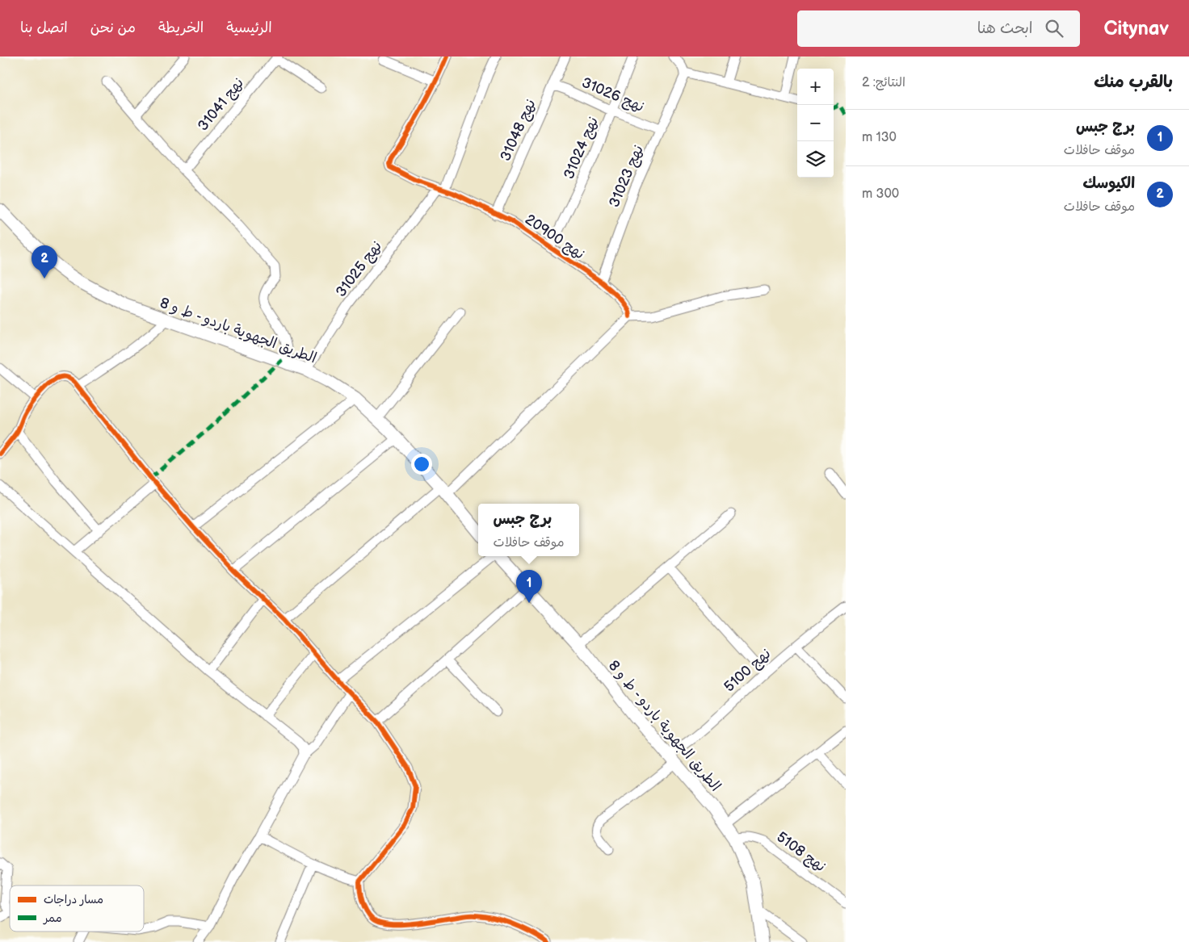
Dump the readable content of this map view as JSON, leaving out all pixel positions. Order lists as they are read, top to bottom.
{
  "streets": {
    "main road": ["الطريق الجهوية باردو - ط و 8"],
    "street": [
      "نهج 31026",
      "نهج 31041",
      "نهج 31048",
      "نهج 31024",
      "نهج 31023",
      "نهج 20900",
      "نهج 31025",
      "نهج 5100",
      "نهج 5108"
    ]
  },
  "crossings": [
    ["نهج 31026", "نهج 31048"],
    ["نهج 31026", "نهج 31024"],
    ["نهج 31026", "نهج 31023"],
    ["نهج 31048", "نهج 20900"],
    ["نهج 31024", "نهج 20900"],
    ["نهج 31023", "نهج 20900"],
    ["نهج 20900", "نهج 31025"],
    ["نهج 31025", "الطريق الجهوية باردو - ط و 8"],
    ["الطريق الجهوية باردو - ط و 8", "نهج 5100"],
    ["الطريق الجهوية باردو - ط و 8", "نهج 5108"]
  ],
  "legend": ["مسار دراجات", "ممر"],
  "page": {
    "header": "Citynav",
    "search": "ابحث هنا",
    "nav": [
      "الرئيسية",
      "الخريطة",
      "من نحن",
      "اتصل بنا"
    ],
    "heading": ["بالقرب منك", "النتائج: 2"],
    "map_buttons": ["+", "−"],
    "list": [
      {
        "mark": "1",
        "name": "برج جبس",
        "note": "موقف حافلات",
        "value": "130 m"
      },
      {
        "mark": "2",
        "name": "الكيوسك",
        "note": "موقف حافلات",
        "value": "300 m"
      }
    ],
    "pins": ["2", "1"],
    "popup": ["برج جبس", "موقف حافلات"]
  }
}
